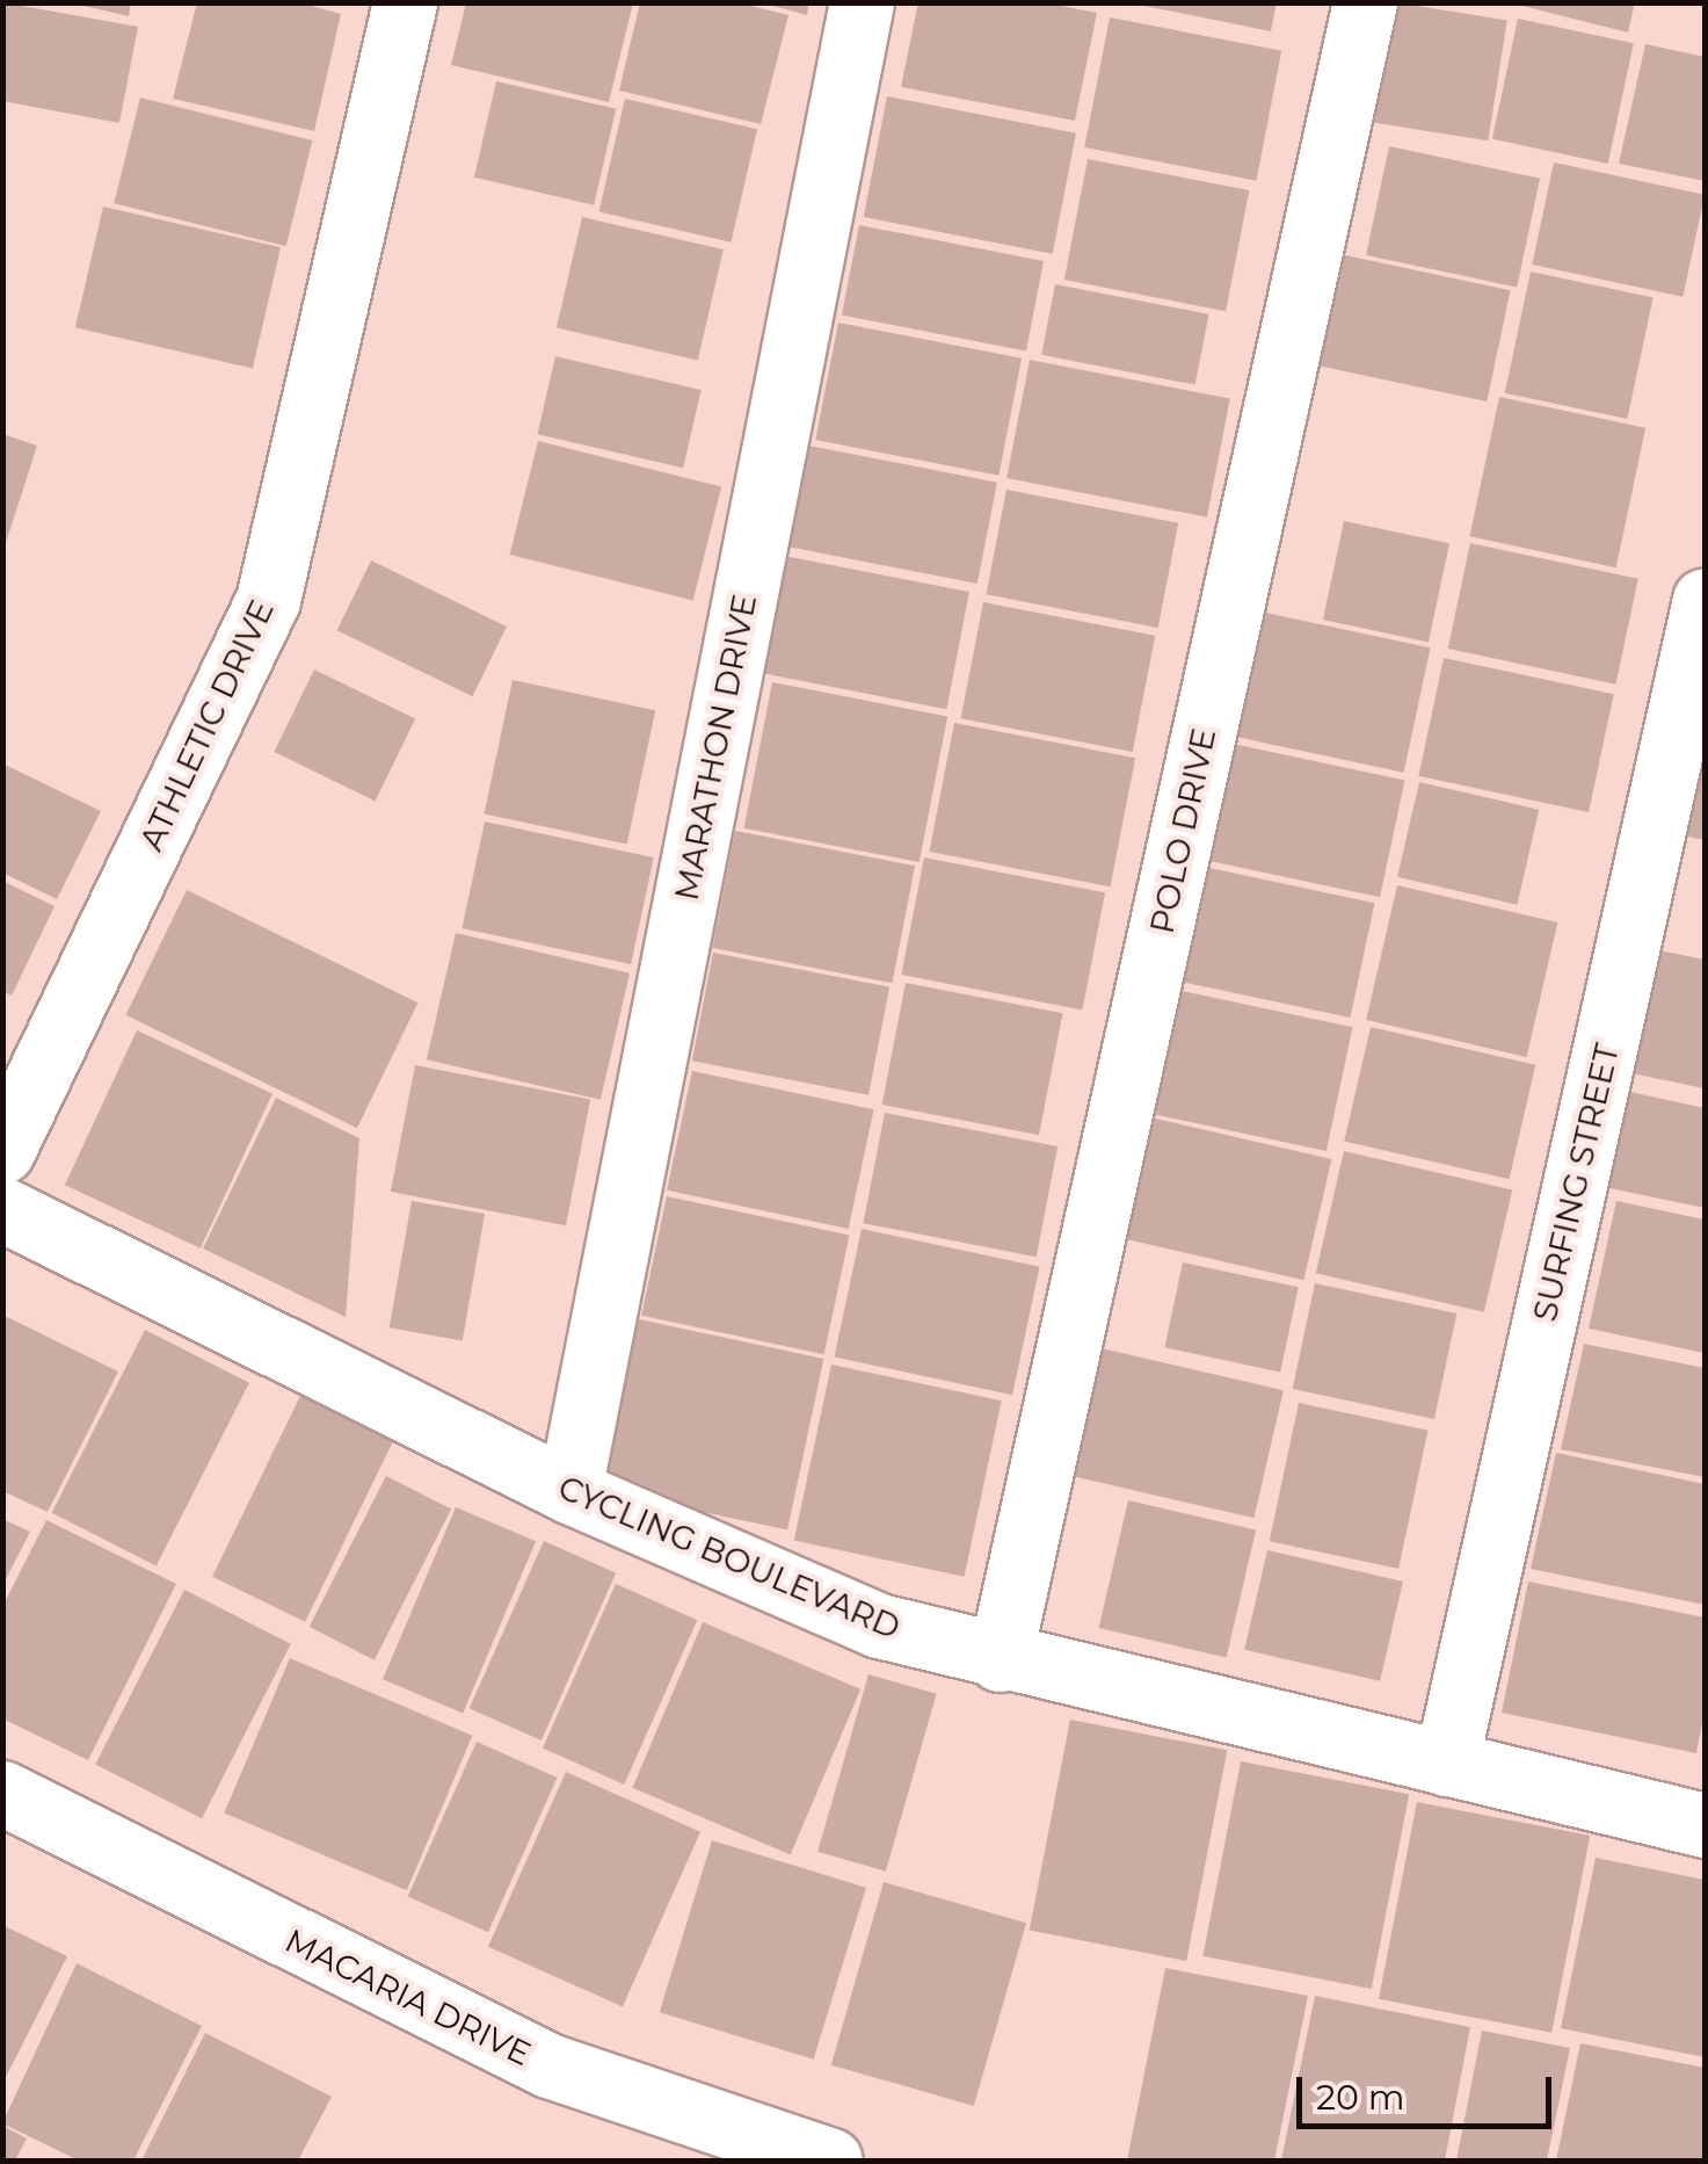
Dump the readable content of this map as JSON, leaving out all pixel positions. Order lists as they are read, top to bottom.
{
  "streets": {
    "street": [
      "ATHLETIC DRIVE",
      "MARATHON DRIVE",
      "POLO DRIVE",
      "SURFING STREET",
      "CYCLING BOULEVARD",
      "MACARIA DRIVE"
    ]
  },
  "crossings": [
    ["MARATHON DRIVE", "CYCLING BOULEVARD"],
    ["POLO DRIVE", "CYCLING BOULEVARD"],
    ["SURFING STREET", "CYCLING BOULEVARD"]
  ],
  "scale_bar": "20 m"
}
